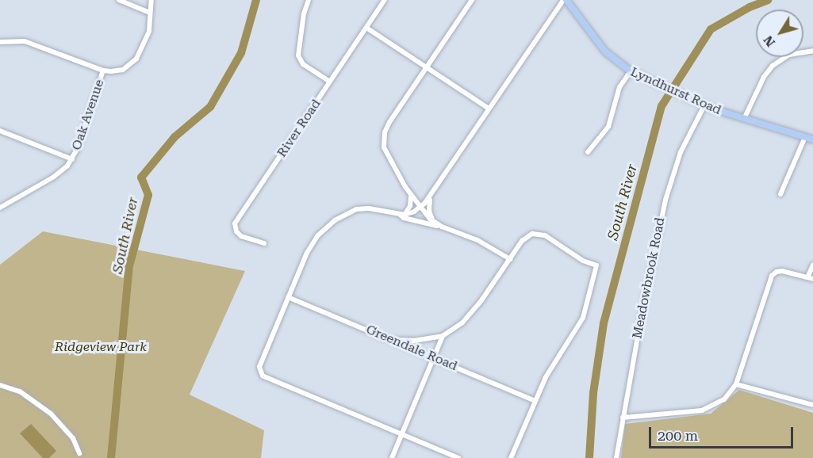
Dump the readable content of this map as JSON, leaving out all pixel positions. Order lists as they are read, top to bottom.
{
  "streets": {
    "main road": ["Lyndhurst Road"],
    "street": [
      "Oak Avenue",
      "River Road",
      "Meadowbrook Road",
      "Greendale Road"
    ]
  },
  "crossings": [
    ["Lyndhurst Road", "Meadowbrook Road"]
  ],
  "water": ["South River"],
  "parks": ["Ridgeview Park"],
  "scale_bar": "200 m",
  "north": "bottom left"
}
